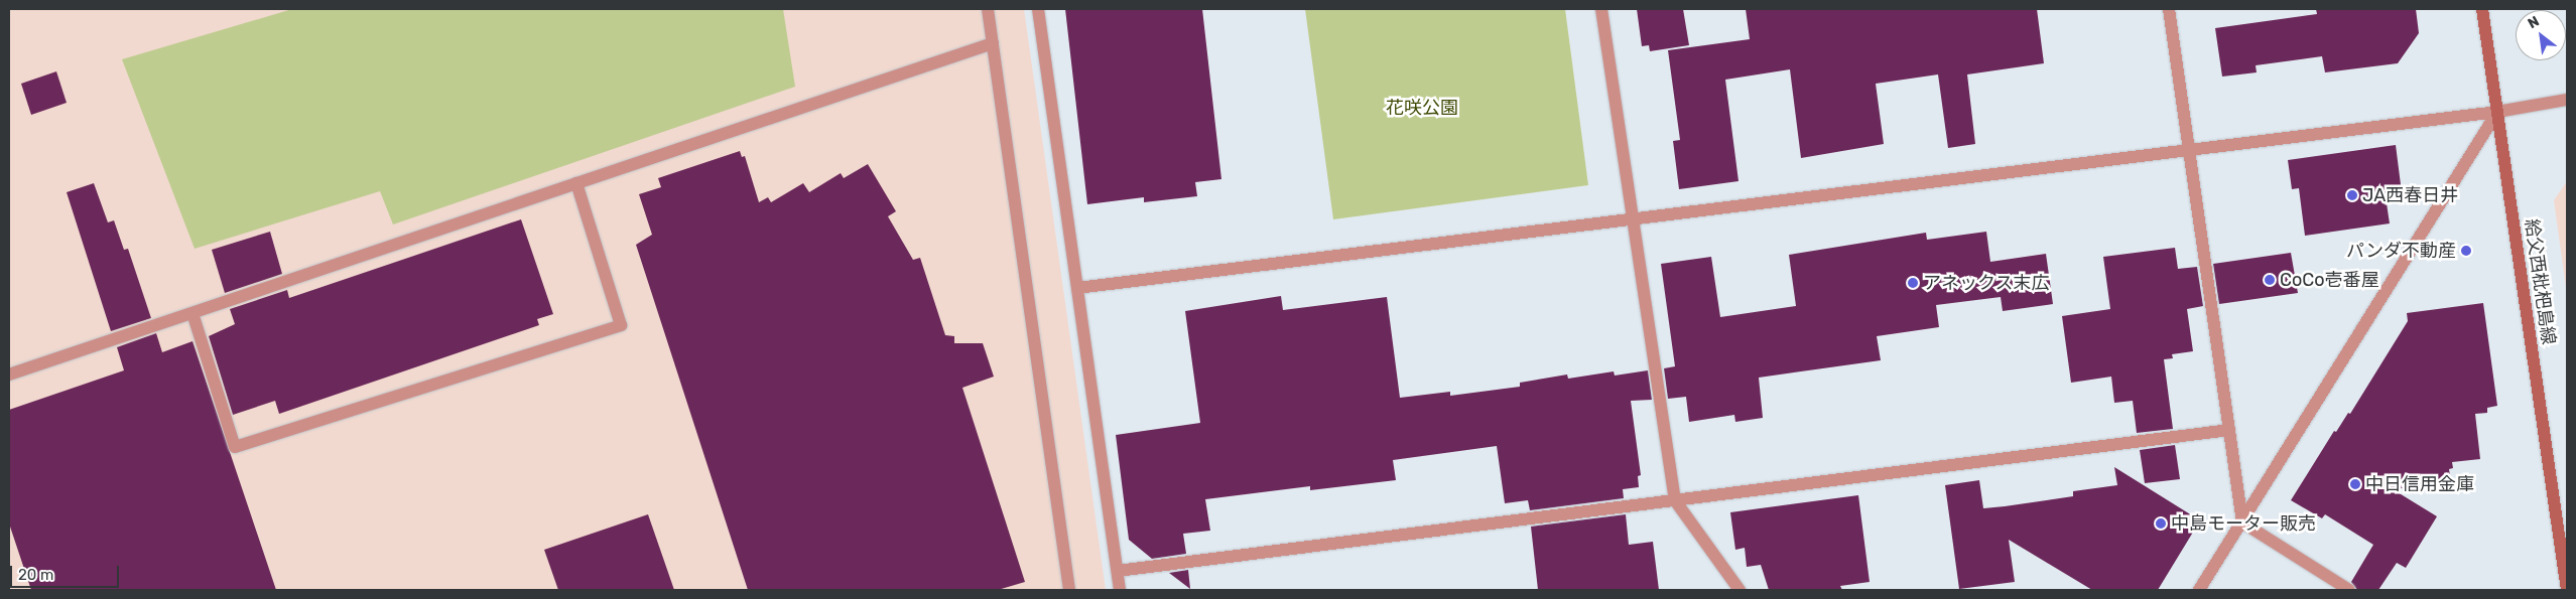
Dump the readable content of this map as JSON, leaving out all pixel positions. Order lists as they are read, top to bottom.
{
  "streets": {
    "main road": ["給父西枇杷島線"]
  },
  "parks": ["花咲公園"],
  "places": [
    "JA西春日井",
    "パンダ不動産",
    "CoCo壱番屋",
    "アネックス末広",
    "中日信用金庫",
    "中島モーター販売"
  ],
  "scale_bar": "20 m",
  "north": "top left"
}
